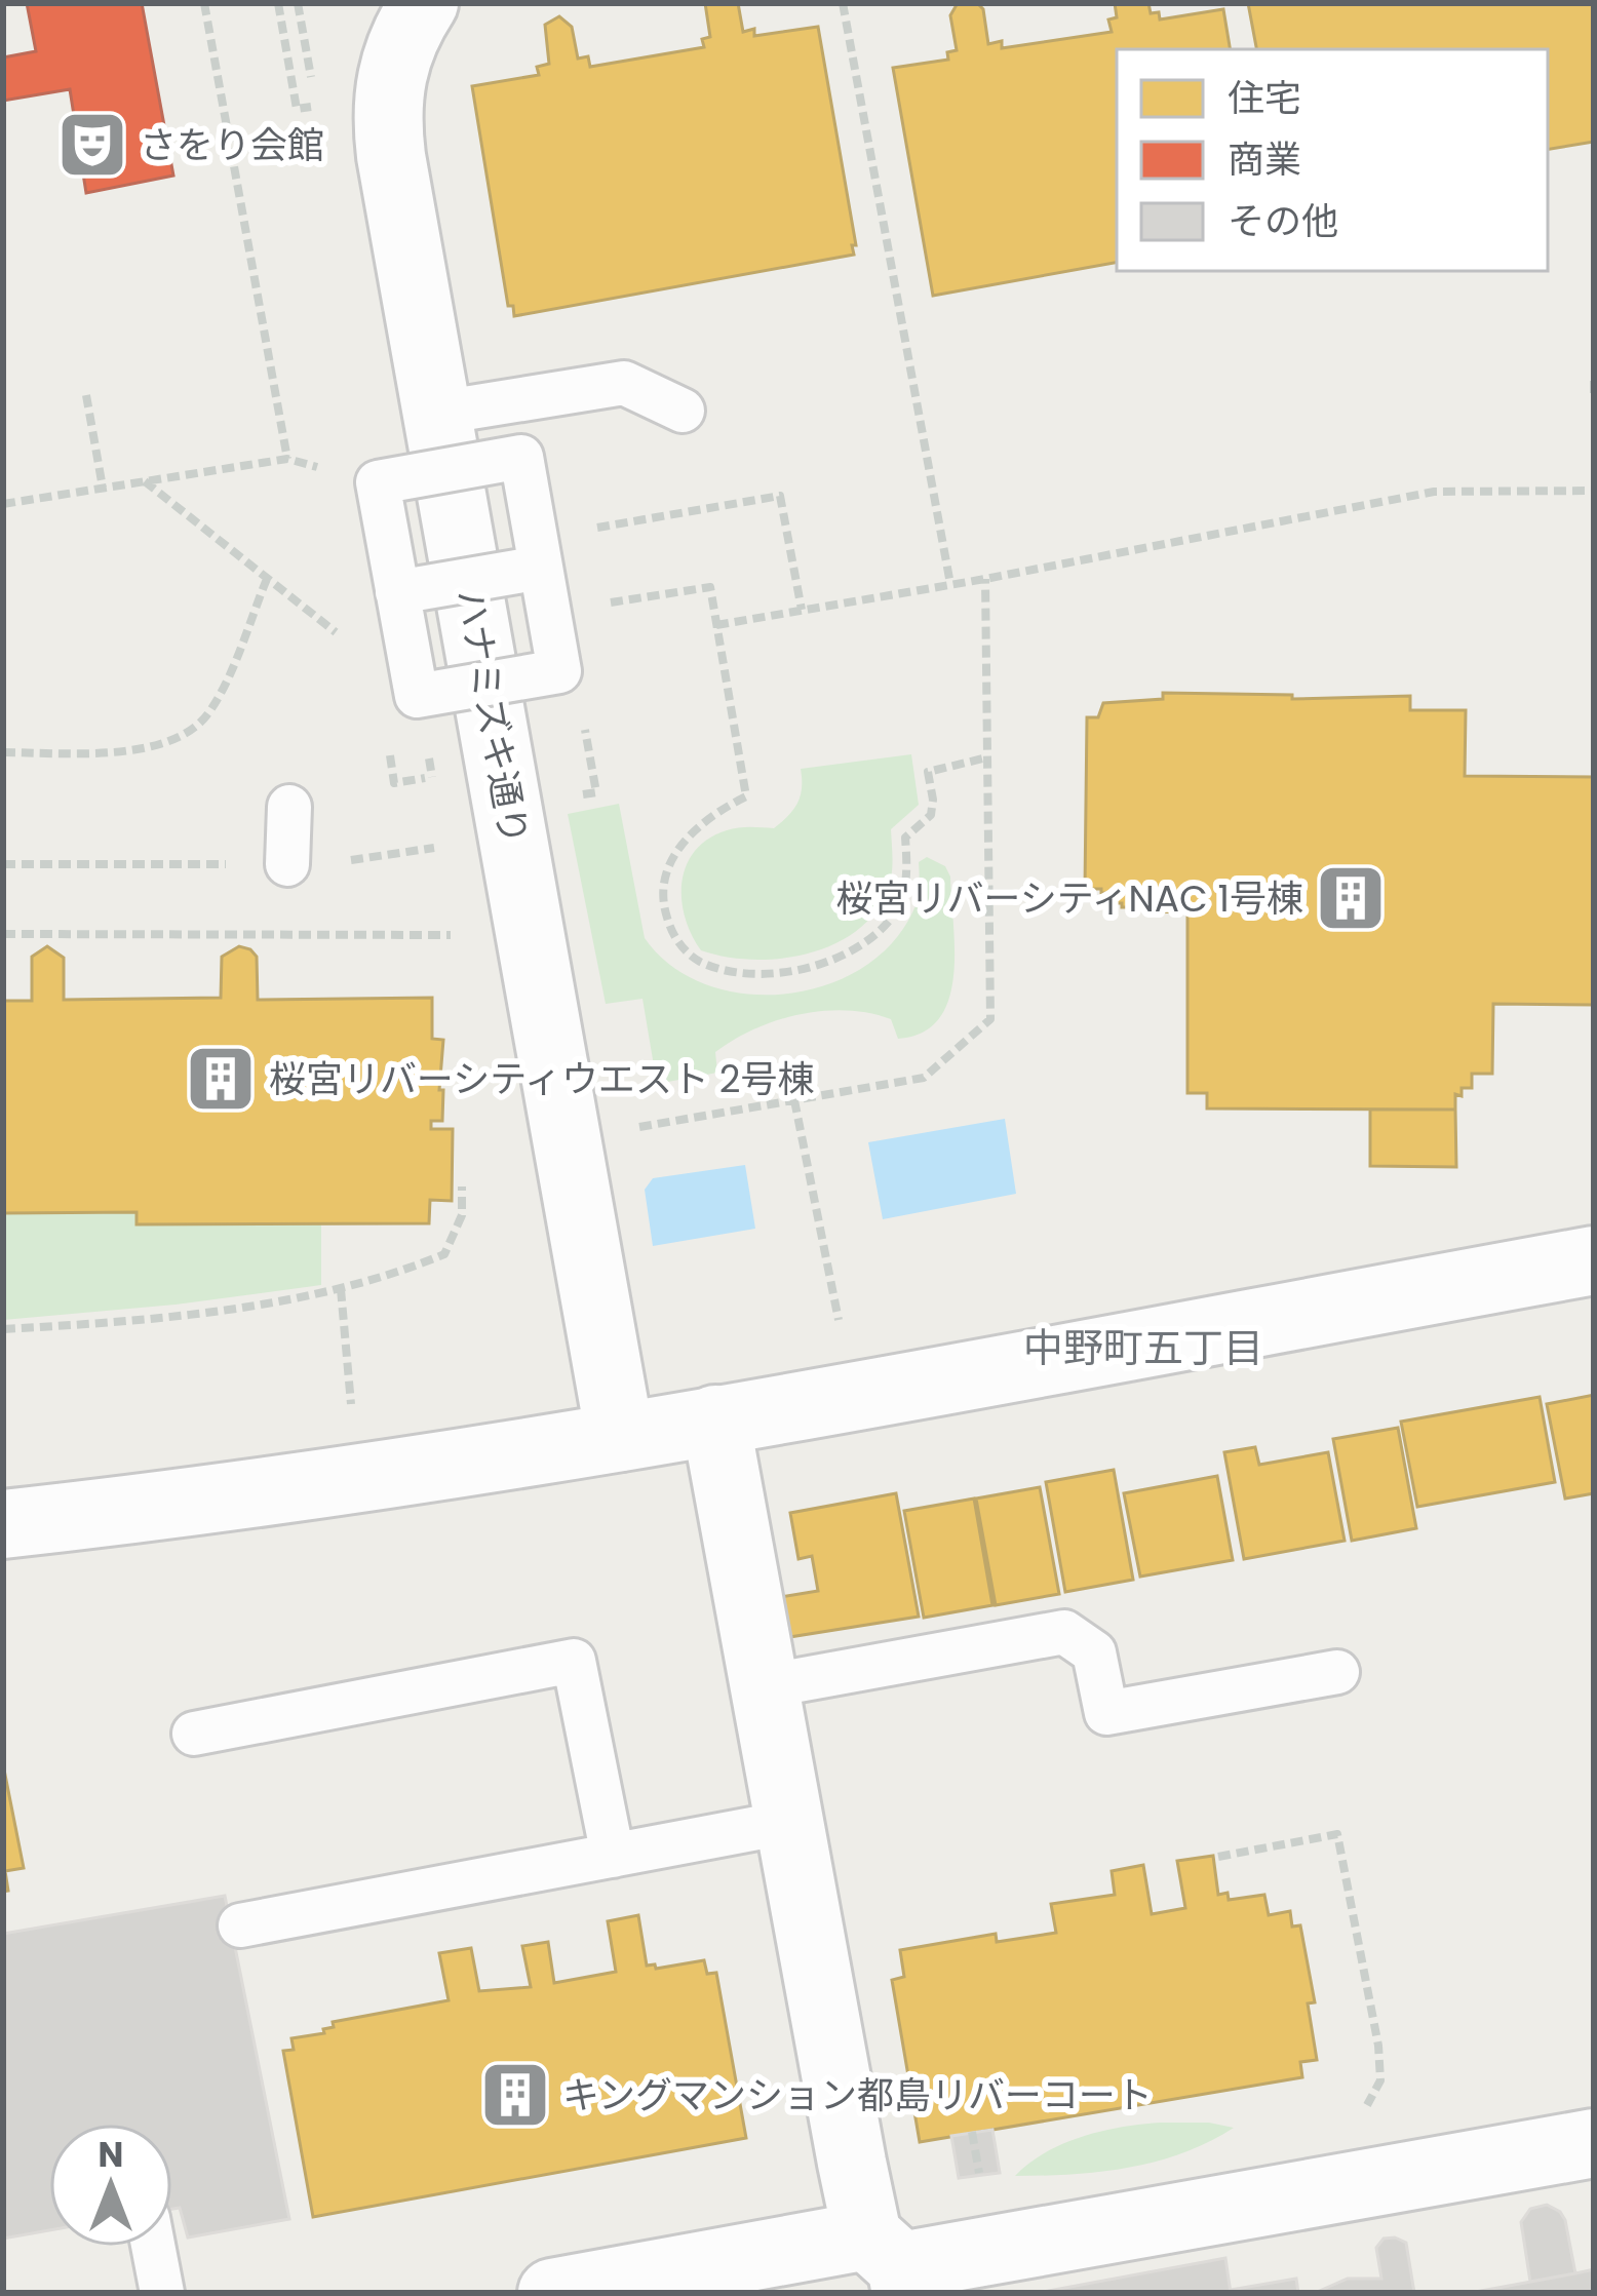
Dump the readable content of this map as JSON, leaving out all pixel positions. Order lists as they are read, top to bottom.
{
  "streets": {
    "street": ["ハナミズキ通り"]
  },
  "districts": ["中野町五丁目"],
  "places": {
    "theatre": ["さをり会館"],
    "building": ["桜宮リバーシティNAC 1号棟", "桜宮リバーシティウエスト 2号棟", "キングマンション都島リバーコート"]
  },
  "legend": ["住宅", "商業", "その他"],
  "north": "top"
}
